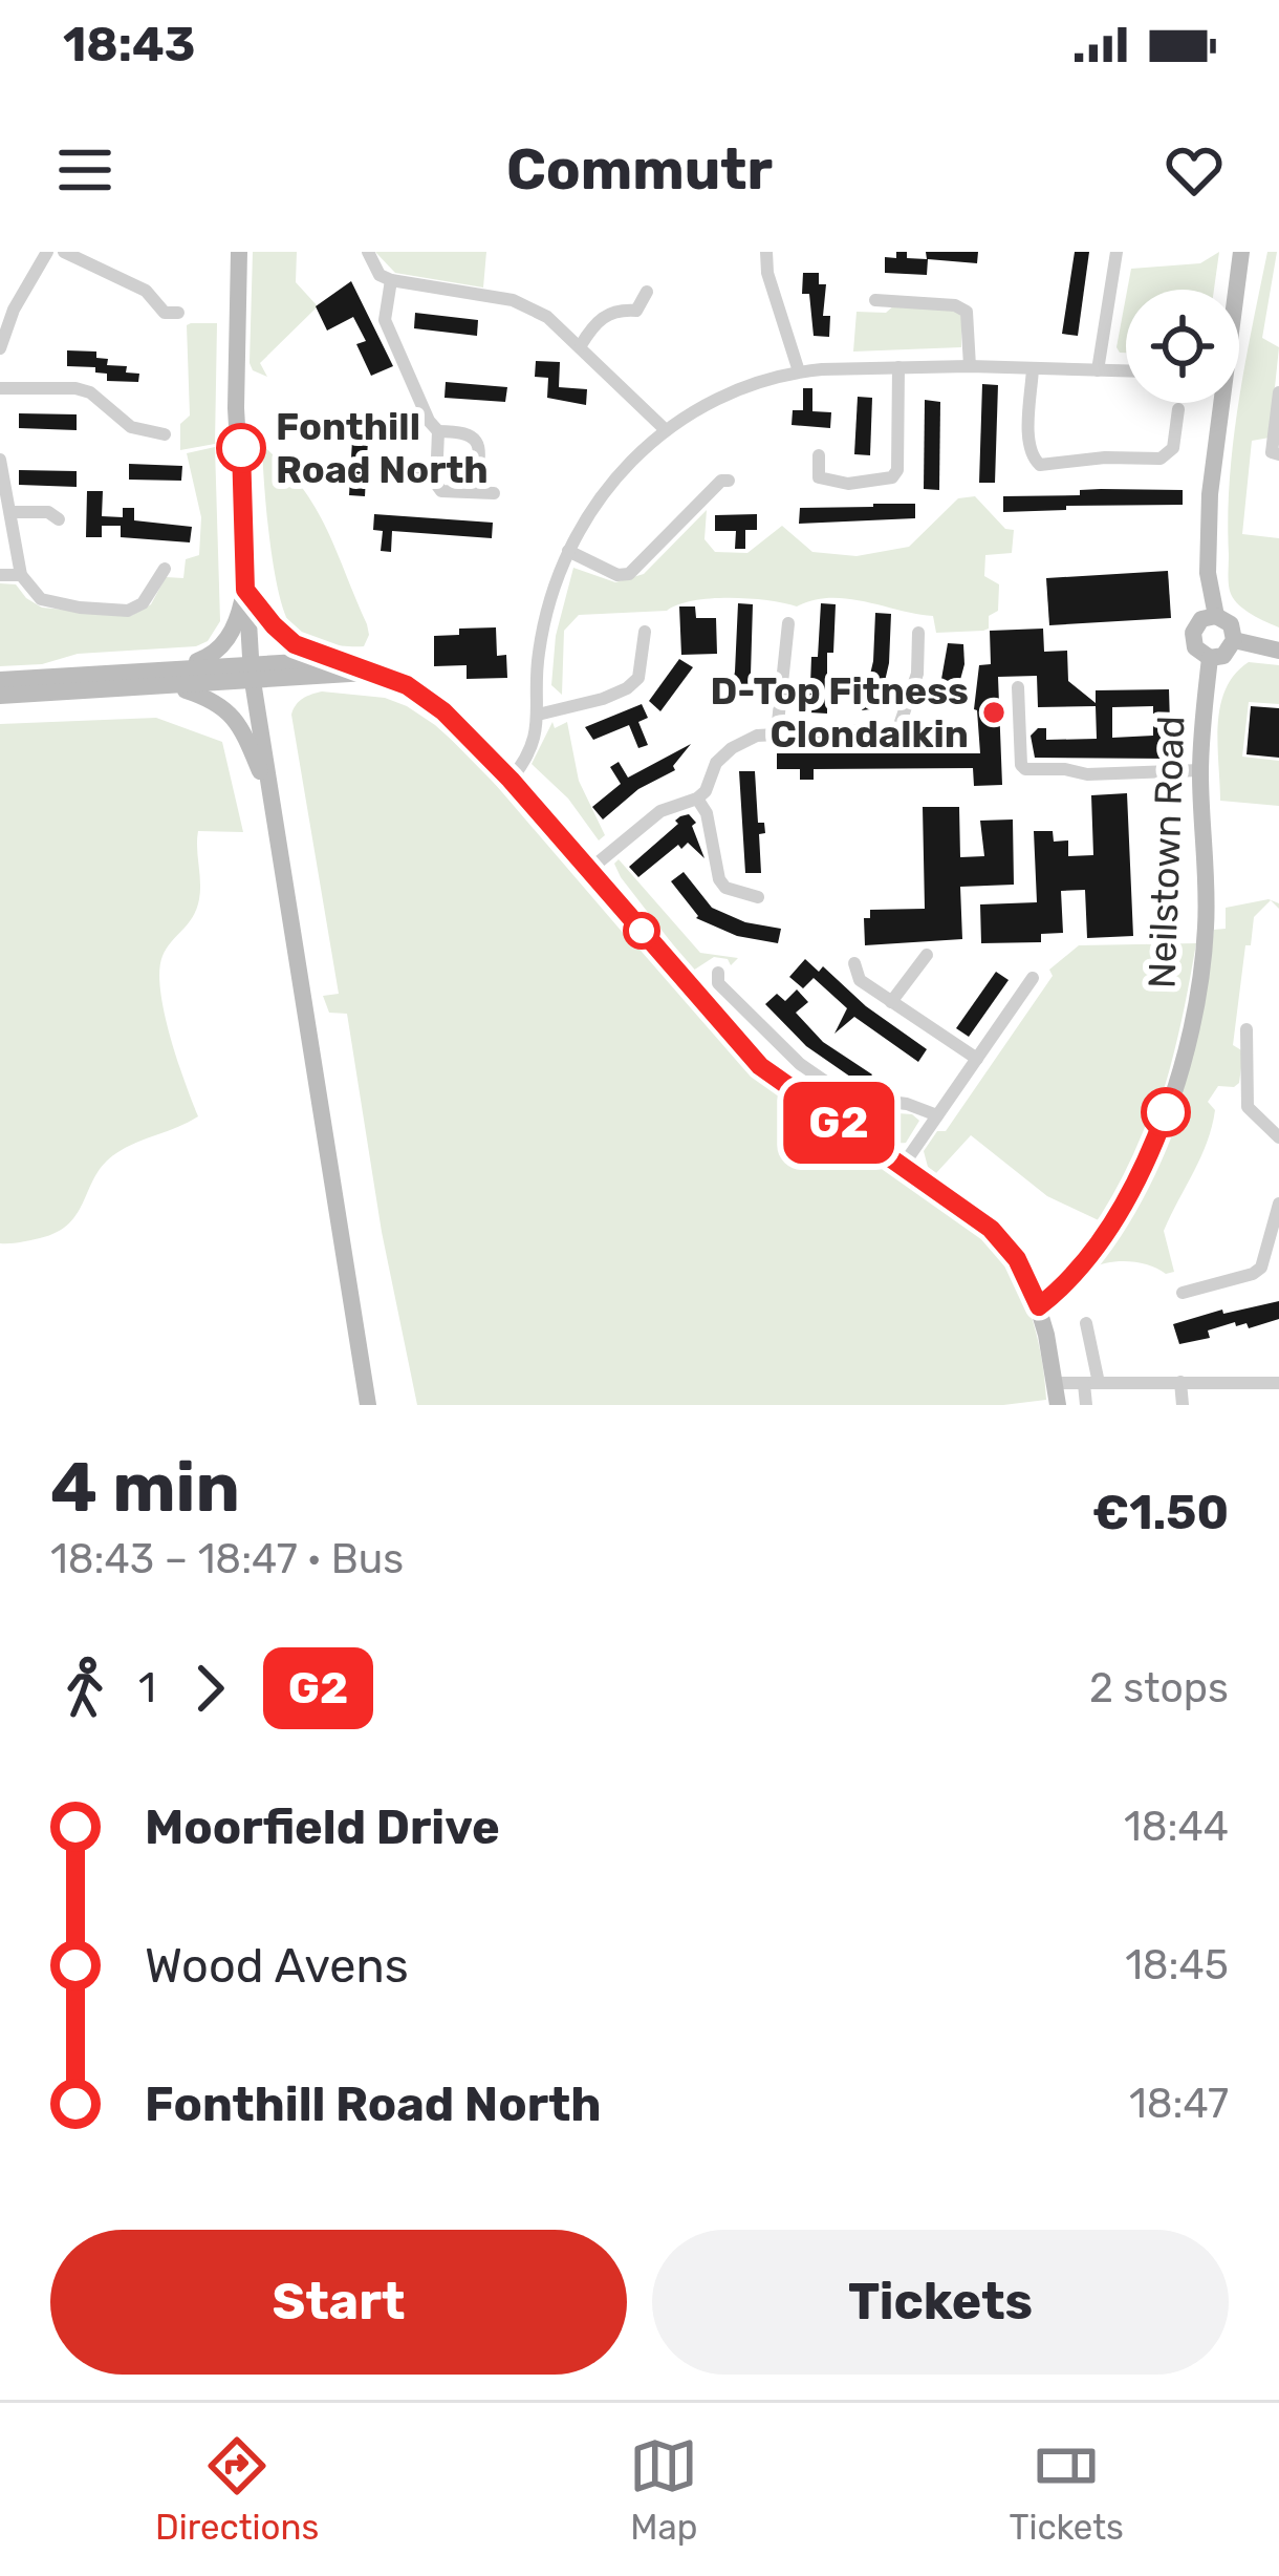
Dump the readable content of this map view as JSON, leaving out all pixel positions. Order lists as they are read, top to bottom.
{
  "streets": {
    "street": ["Neilstown Road"]
  },
  "places": ["Fonthill Road North", "D-Top Fitness Clondalkin"],
  "lines": ["bus line G2"],
  "page": {
    "status": "18:43",
    "header": "Commutr",
    "on_map": "G2",
    "heading": ["4 min", "18:43 – 18:47 · Bus", "€1.50"],
    "legs": ["1", "G2", "2 stops"],
    "list": [
      {
        "name": "Moorfield Drive",
        "value": "18:44"
      },
      {
        "name": "Wood Avens",
        "value": "18:45"
      },
      {
        "name": "Fonthill Road North",
        "value": "18:47"
      }
    ],
    "buttons": ["Start", "Tickets"],
    "tabs": ["Directions", "Map", "Tickets"]
  }
}
